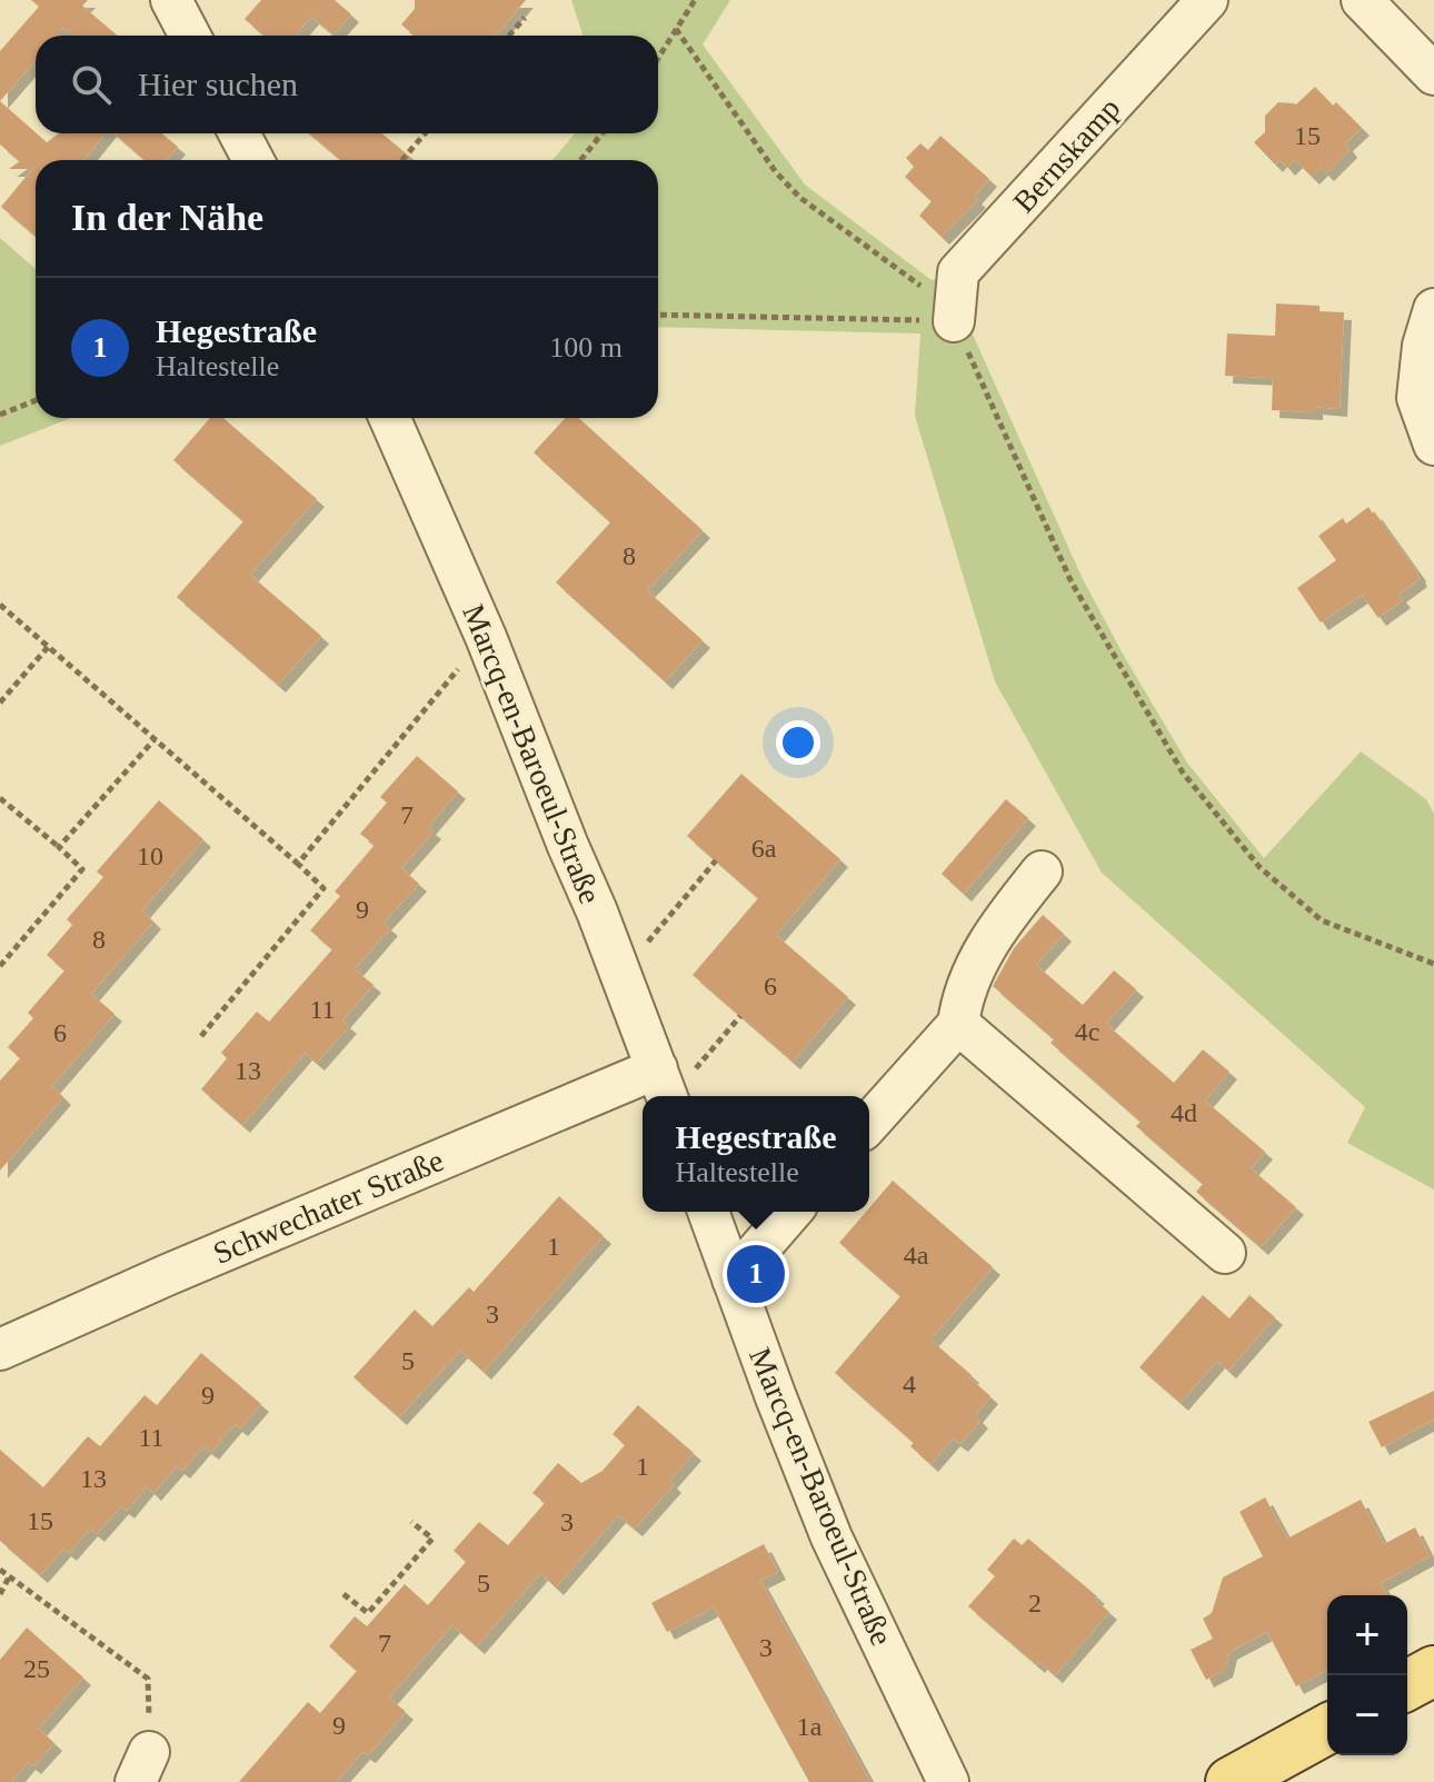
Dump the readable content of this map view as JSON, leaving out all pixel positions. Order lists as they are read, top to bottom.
{
  "streets": {
    "street": ["Bernskamp", "Marcq-en-Baroeul-Straße", "Schwechater Straße"]
  },
  "house_numbers": [
    "15",
    "8",
    "7",
    "6a",
    "10",
    "9",
    "8",
    "6",
    "11",
    "4c",
    "6",
    "13",
    "4d",
    "1",
    "4a",
    "3",
    "5",
    "4",
    "9",
    "11",
    "1",
    "13",
    "15",
    "3",
    "5",
    "2",
    "7",
    "3",
    "25",
    "9",
    "1a"
  ],
  "page": {
    "search": "Hier suchen",
    "heading": "In der Nähe",
    "list": [
      {
        "mark": "1",
        "name": "Hegestraße",
        "note": "Haltestelle",
        "value": "100 m"
      }
    ],
    "popup": ["Hegestraße", "Haltestelle"],
    "pins": "1",
    "map_buttons": ["+", "−"]
  }
}
